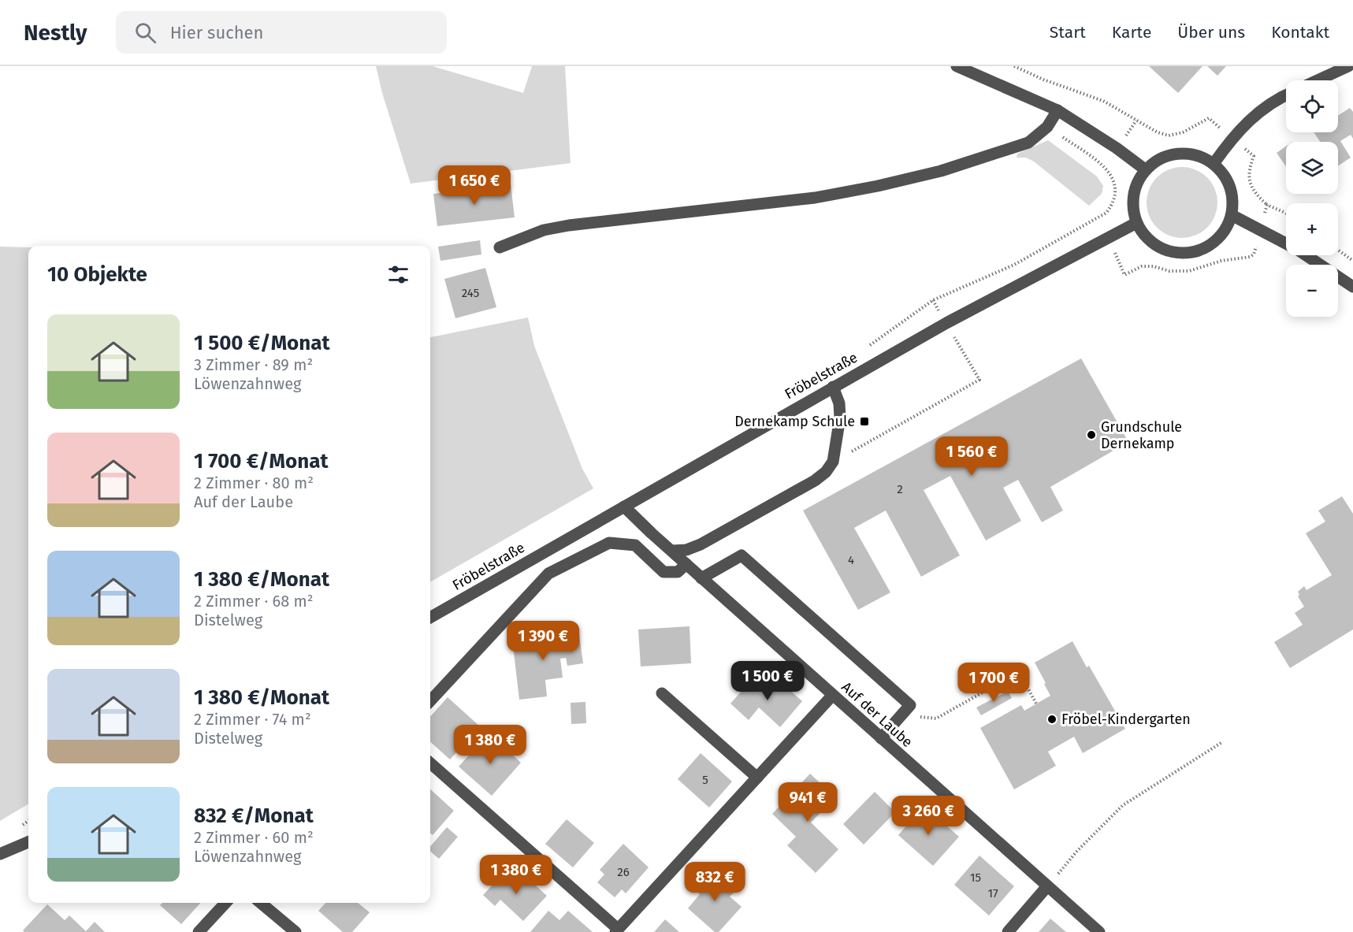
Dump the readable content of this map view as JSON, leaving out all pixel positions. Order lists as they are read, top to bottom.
{
  "streets": {
    "street": ["Fröbelstraße", "Auf der Laube"]
  },
  "crossings": [
    ["Fröbelstraße", "Auf der Laube"]
  ],
  "places": {
    "transit": ["Dernekamp Schule"],
    "other": ["Grundschule Dernekamp", "Fröbel-Kindergarten"]
  },
  "house_numbers": [
    "245",
    "2",
    "4",
    "5",
    "26",
    "15",
    "17"
  ],
  "page": {
    "header": "Nestly",
    "search": "Hier suchen",
    "nav": [
      "Start",
      "Karte",
      "Über uns",
      "Kontakt"
    ],
    "map_buttons": ["+", "−"],
    "price": [
      "1 650 €",
      "1 560 €",
      "1 390 €",
      "1 500 €",
      "1 700 €",
      "1 380 €",
      "941 €",
      "3 260 €",
      "1 380 €",
      "832 €"
    ],
    "heading": "10 Objekte",
    "list": [
      {
        "name": "1 500 €/Monat",
        "note": "3 Zimmer · 89 m² · Löwenzahnweg"
      },
      {
        "name": "1 700 €/Monat",
        "note": "2 Zimmer · 80 m² · Auf der Laube"
      },
      {
        "name": "1 380 €/Monat",
        "note": "2 Zimmer · 68 m² · Distelweg"
      },
      {
        "name": "1 380 €/Monat",
        "note": "2 Zimmer · 74 m² · Distelweg"
      },
      {
        "name": "832 €/Monat",
        "note": "2 Zimmer · 60 m² · Löwenzahnweg"
      }
    ]
  }
}
